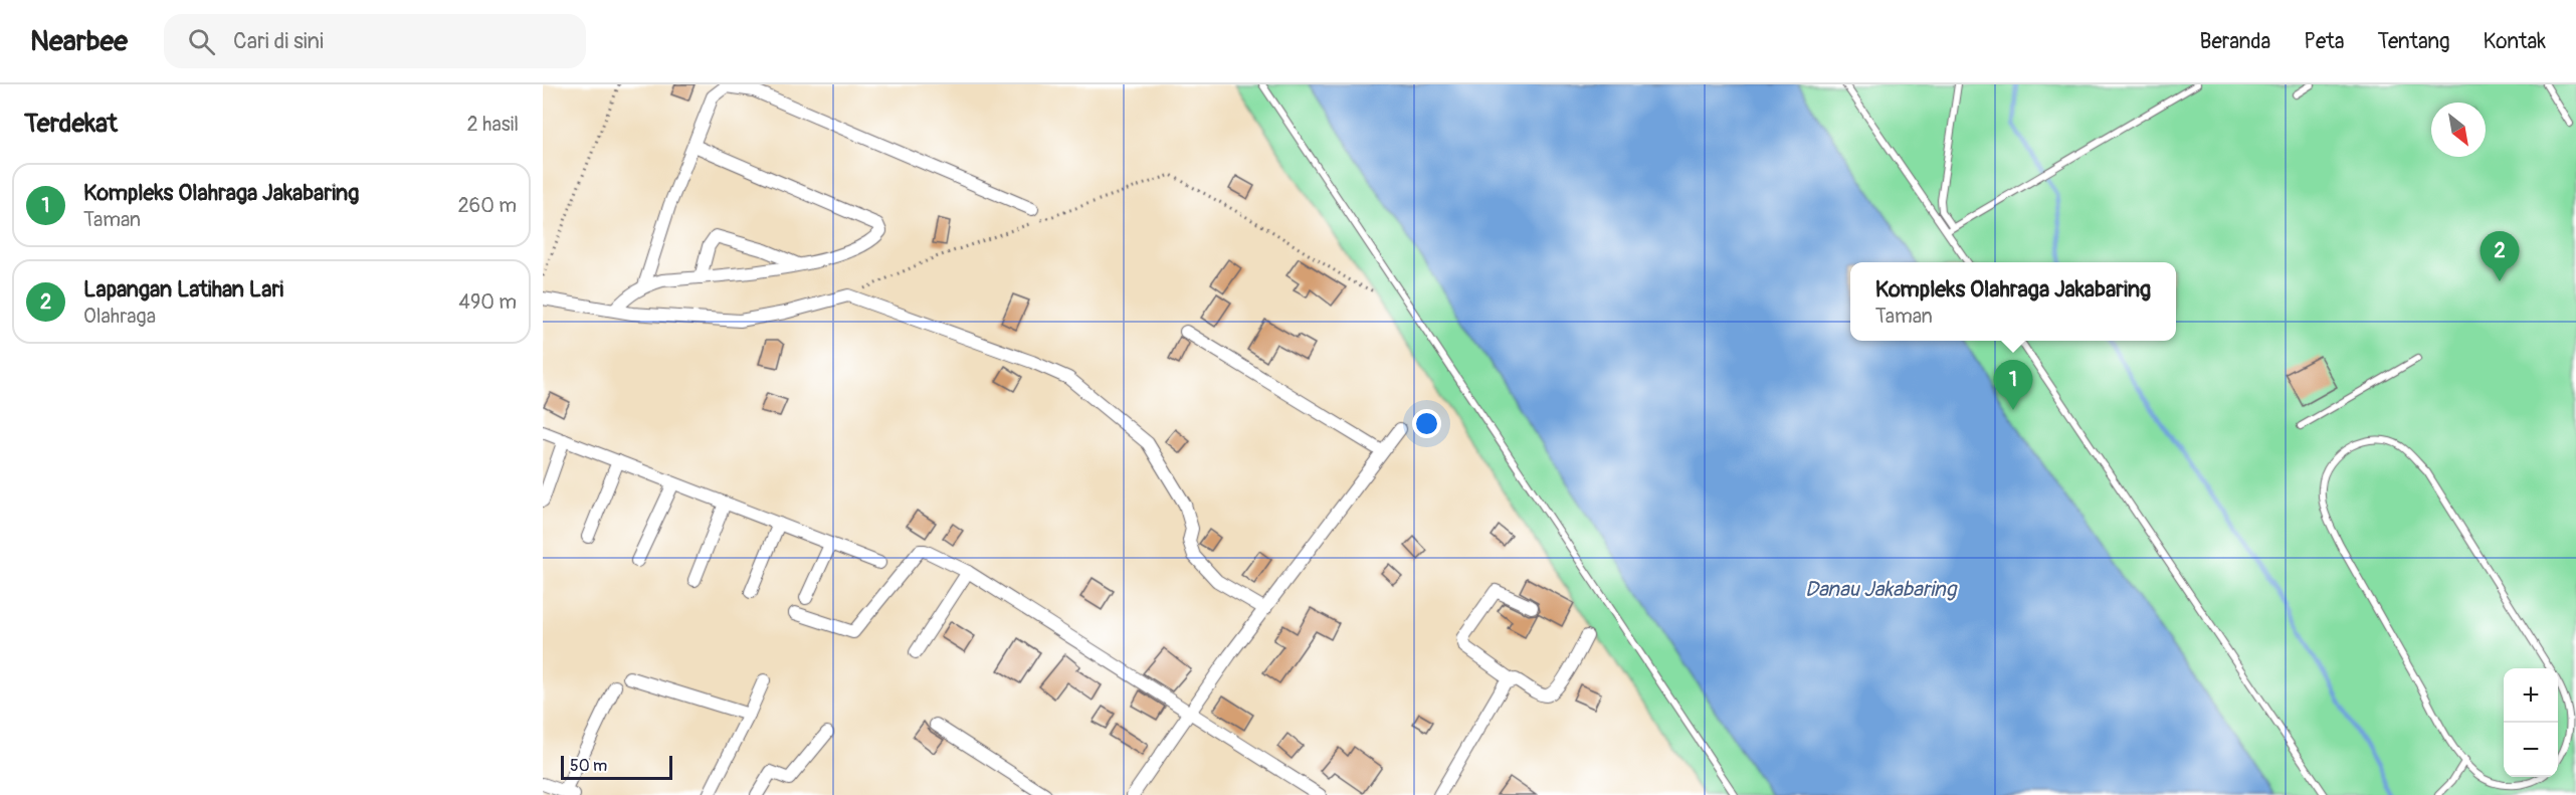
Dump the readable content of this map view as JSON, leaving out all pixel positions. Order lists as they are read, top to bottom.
{
  "water": ["Danau Jakabaring"],
  "scale_bar": "50 m",
  "north": "bottom right",
  "page": {
    "header": "Nearbee",
    "search": "Cari di sini",
    "nav": [
      "Beranda",
      "Peta",
      "Tentang",
      "Kontak"
    ],
    "heading": ["Terdekat", "2 hasil"],
    "list": [
      {
        "mark": "1",
        "name": "Kompleks Olahraga Jakabaring",
        "note": "Taman",
        "value": "260 m"
      },
      {
        "mark": "2",
        "name": "Lapangan Latihan Lari",
        "note": "Olahraga",
        "value": "490 m"
      }
    ],
    "pins": ["2", "1"],
    "popup": ["Kompleks Olahraga Jakabaring", "Taman"],
    "map_buttons": ["+", "−"],
    "scale": "50 m"
  }
}
